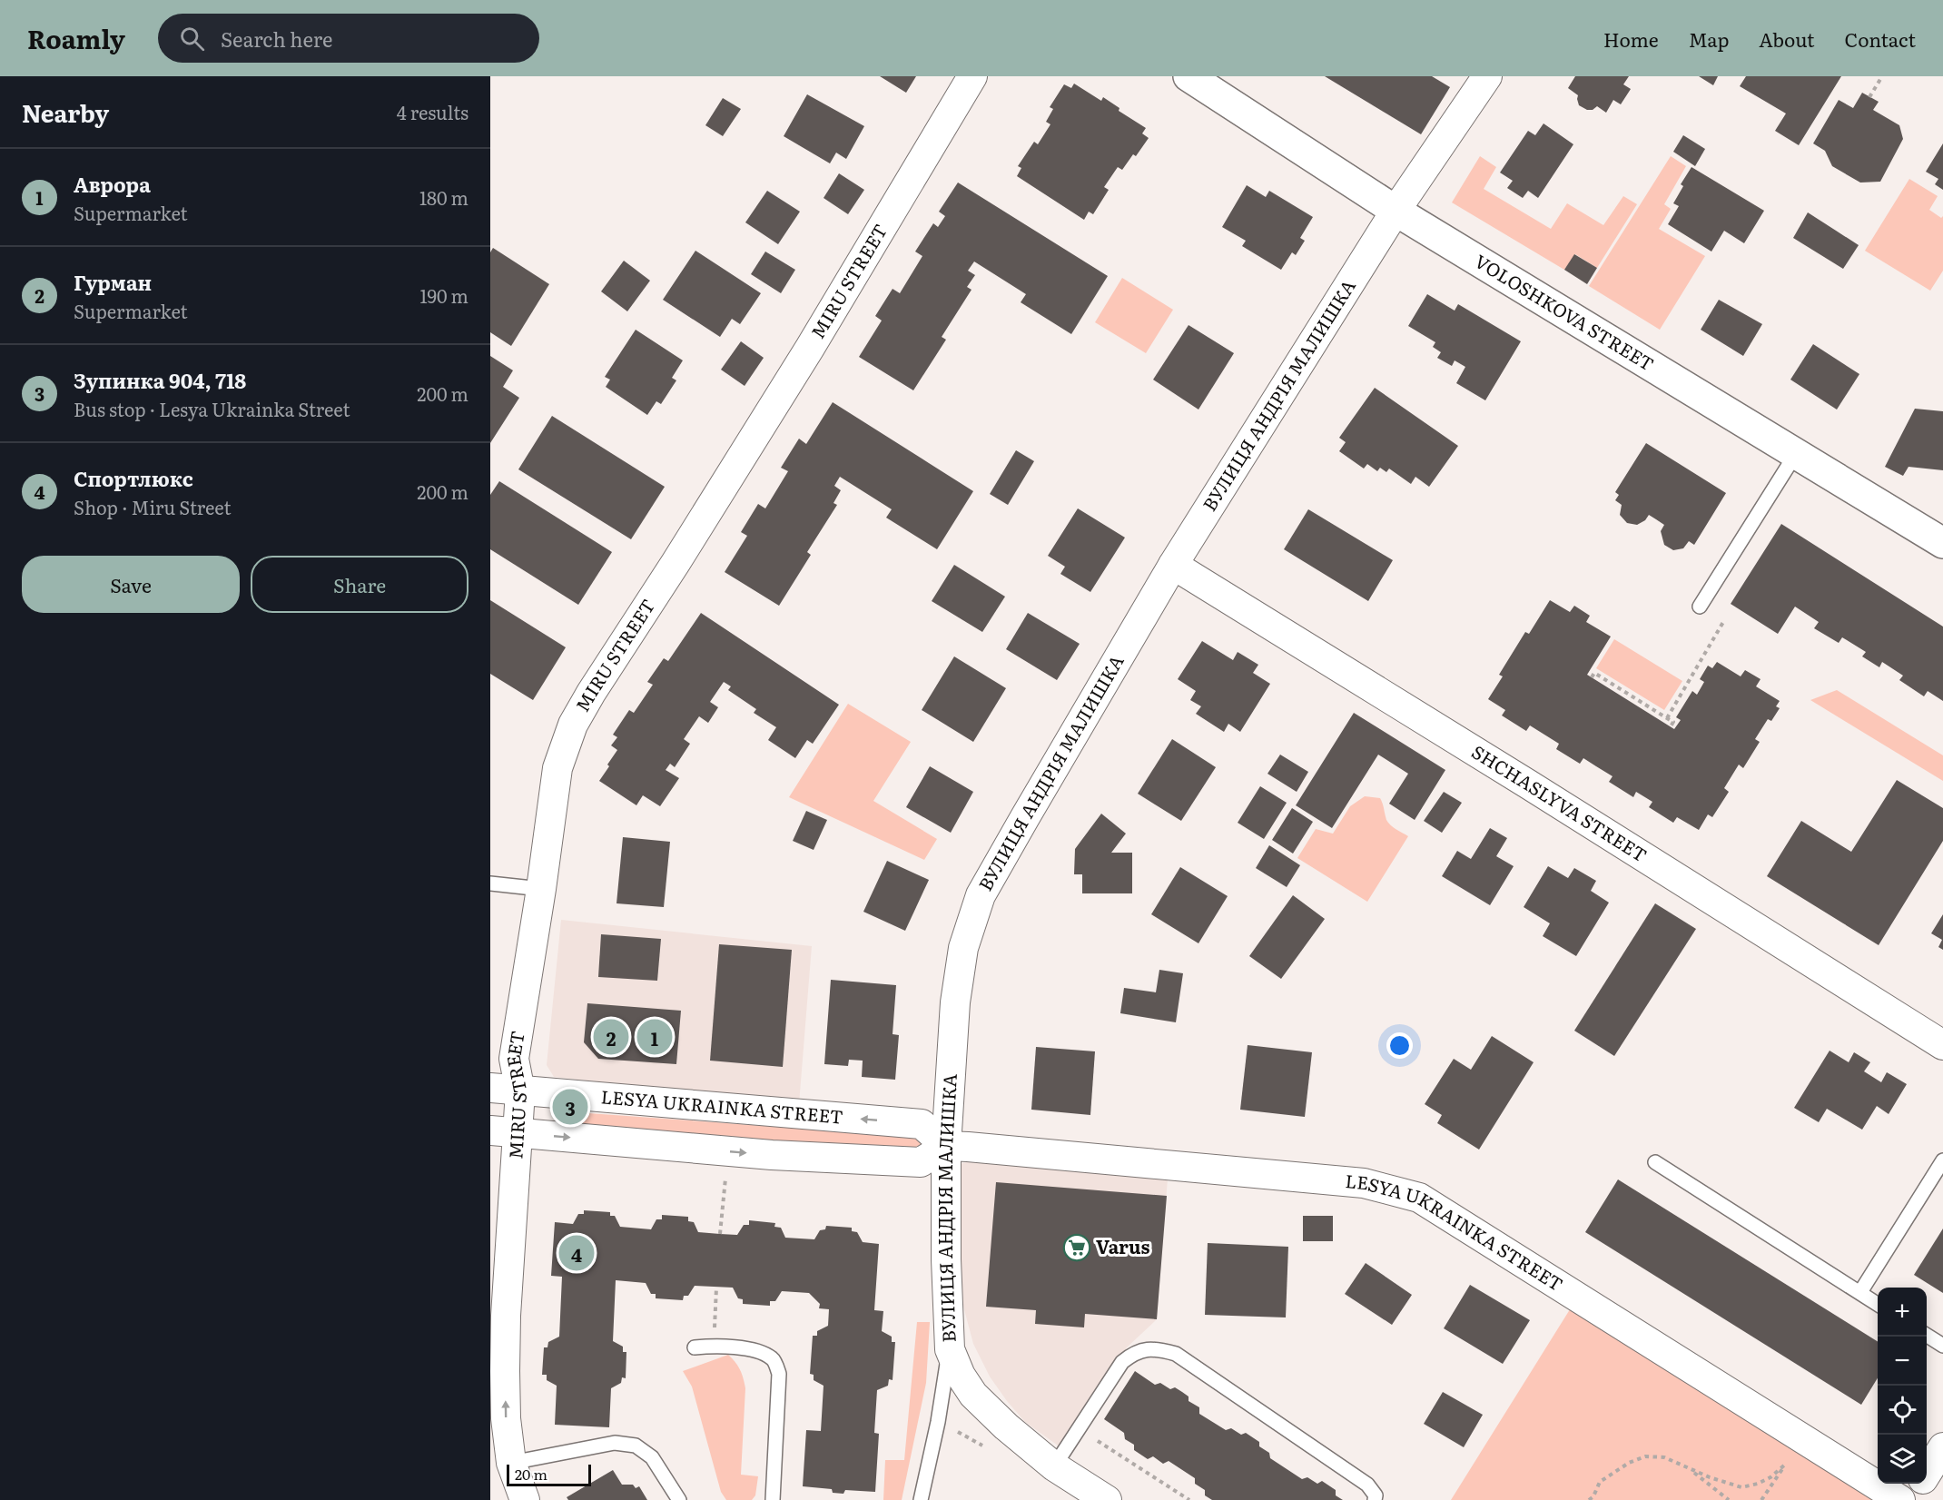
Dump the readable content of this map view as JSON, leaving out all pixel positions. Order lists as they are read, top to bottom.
{
  "streets": {
    "street": [
      "MIRU STREET",
      "VOLOSHKOVA STREET",
      "ВУЛИЦЯ АНДРІЯ МАЛИШКА",
      "SHCHASLYVA STREET",
      "LESYA UKRAINKA STREET"
    ]
  },
  "crossings": [
    ["MIRU STREET", "LESYA UKRAINKA STREET"],
    ["VOLOSHKOVA STREET", "ВУЛИЦЯ АНДРІЯ МАЛИШКА"],
    ["ВУЛИЦЯ АНДРІЯ МАЛИШКА", "SHCHASLYVA STREET"],
    ["ВУЛИЦЯ АНДРІЯ МАЛИШКА", "LESYA UKRAINKA STREET"]
  ],
  "places": {
    "supermarket": ["Varus"]
  },
  "scale_bar": "20 m",
  "page": {
    "header": "Roamly",
    "search": "Search here",
    "nav": [
      "Home",
      "Map",
      "About",
      "Contact"
    ],
    "heading": ["Nearby", "4 results"],
    "list": [
      {
        "mark": "1",
        "name": "Аврора",
        "note": "Supermarket",
        "value": "180 m"
      },
      {
        "mark": "2",
        "name": "Гурман",
        "note": "Supermarket",
        "value": "190 m"
      },
      {
        "mark": "3",
        "name": "Зупинка 904, 718",
        "note": "Bus stop · Lesya Ukrainka Street",
        "value": "200 m"
      },
      {
        "mark": "4",
        "name": "Спортлюкс",
        "note": "Shop · Miru Street",
        "value": "200 m"
      }
    ],
    "buttons": ["Save", "Share"],
    "pins": [
      "1",
      "2",
      "3",
      "4"
    ],
    "map_buttons": ["+", "−"],
    "scale": "20 m"
  }
}
